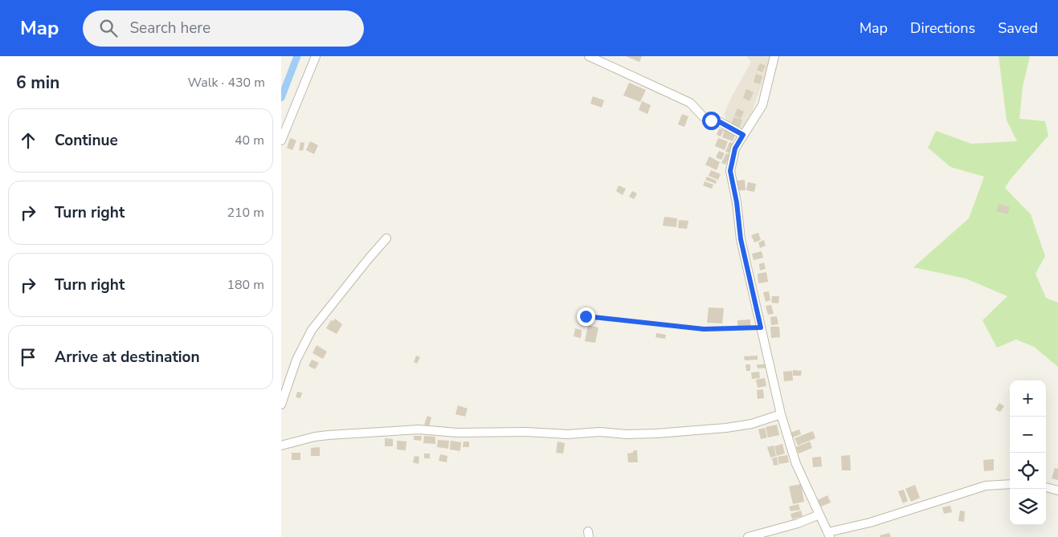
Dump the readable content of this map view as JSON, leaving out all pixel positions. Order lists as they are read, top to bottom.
{
  "page": {
    "header": "Map",
    "search": "Search here",
    "nav": ["Map", "Directions", "Saved"],
    "heading": ["6 min", "Walk · 430 m"],
    "list": [
      ["Continue", "40 m"],
      ["Turn right", "210 m"],
      ["Turn right", "180 m"],
      "Arrive at destination"
    ],
    "map_buttons": ["+", "−"]
  }
}
